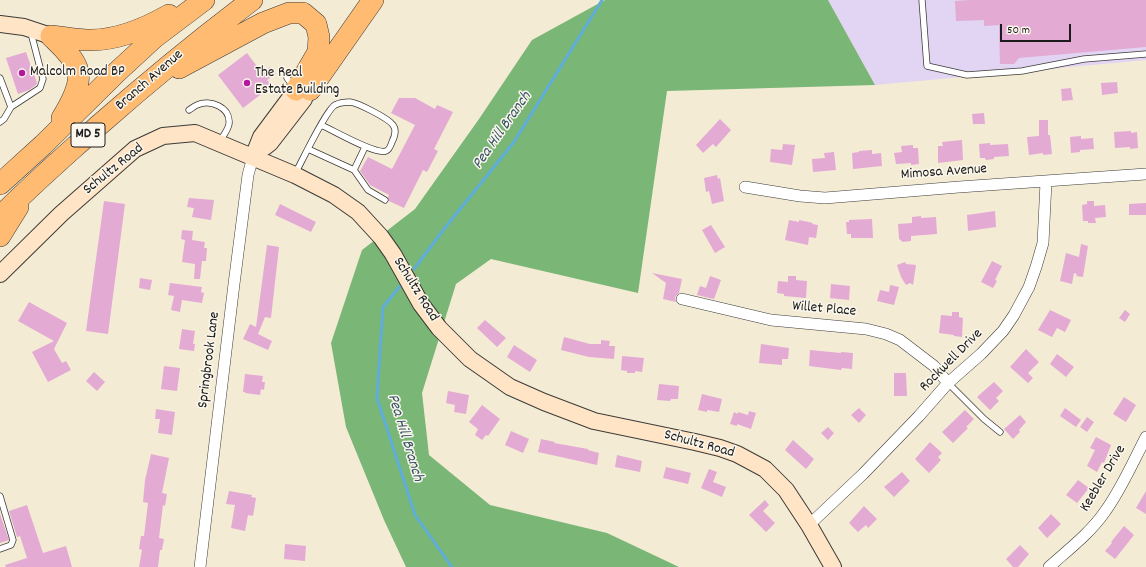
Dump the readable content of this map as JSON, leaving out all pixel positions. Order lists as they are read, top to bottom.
{
  "streets": {
    "highway": ["Branch Avenue", "MD 5"],
    "street": [
      "Schultz Road",
      "Mimosa Avenue",
      "Willet Place",
      "Springbrook Lane",
      "Rockwell Drive",
      "Keebler Drive"
    ]
  },
  "crossings": [
    ["Schultz Road", "Springbrook Lane"],
    ["Schultz Road", "Rockwell Drive"],
    ["Mimosa Avenue", "Rockwell Drive"],
    ["Willet Place", "Rockwell Drive"]
  ],
  "water": ["Pea Hill Branch"],
  "places": ["Malcolm Road BP", "The Real Estate Building"],
  "scale_bar": "50 m"
}
